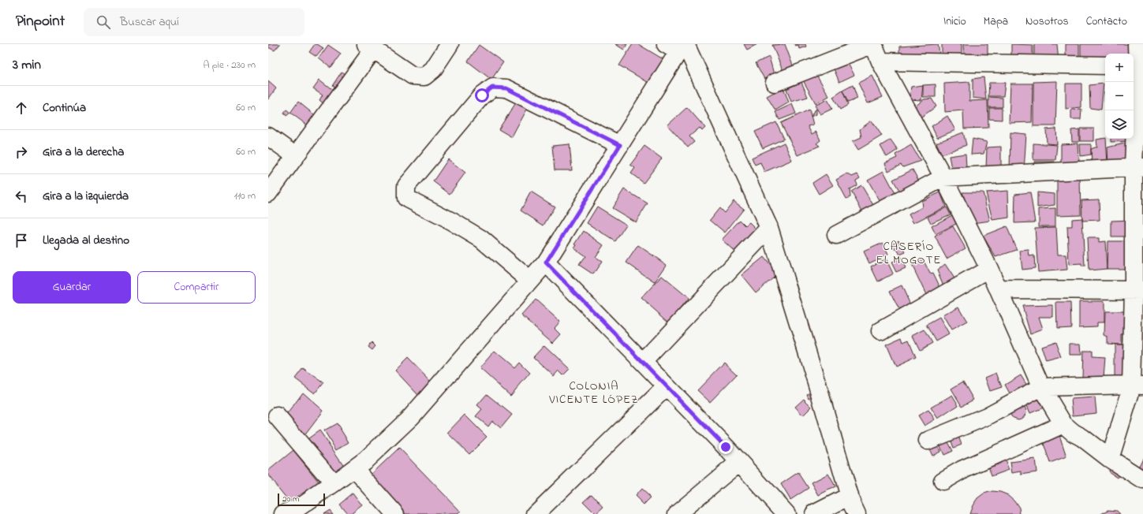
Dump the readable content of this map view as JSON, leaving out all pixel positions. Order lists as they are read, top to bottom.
{
  "districts": ["CASERÍO EL MOGOTE", "COLONIA VICENTE LÓPEZ"],
  "scale_bar": "20 m",
  "page": {
    "header": "Pinpoint",
    "search": "Buscar aquí",
    "nav": [
      "Inicio",
      "Mapa",
      "Nosotros",
      "Contacto"
    ],
    "heading": ["3 min", "A pie · 230 m"],
    "map_buttons": ["+", "−"],
    "list": [
      ["Continúa", "60 m"],
      ["Gira a la derecha", "60 m"],
      ["Gira a la izquierda", "110 m"],
      "Llegada al destino"
    ],
    "buttons": ["Guardar", "Compartir"],
    "scale": "20 m"
  }
}
